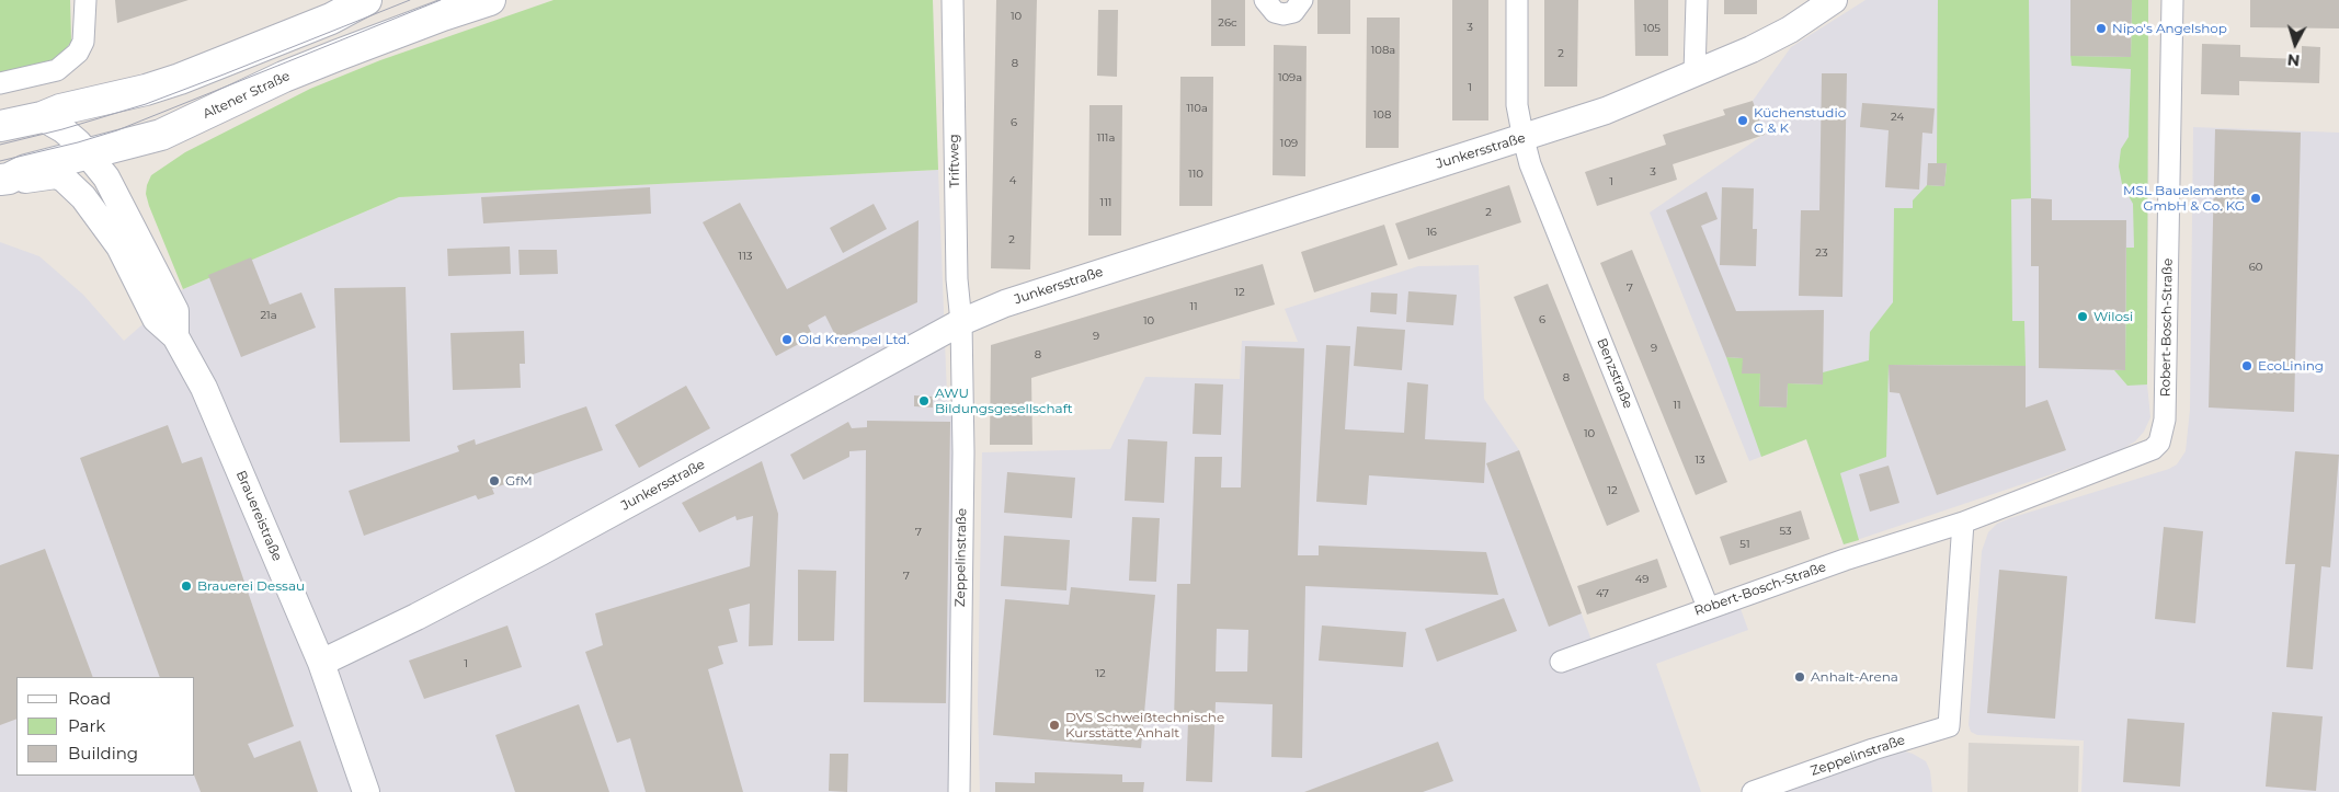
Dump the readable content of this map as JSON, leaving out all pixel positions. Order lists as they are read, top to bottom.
{
  "streets": {
    "main road": ["Altener Straße"],
    "street": [
      "Junkersstraße",
      "Triftweg",
      "Robert-Bosch-Straße",
      "Benzstraße",
      "Brauereistraße",
      "Zeppelinstraße"
    ]
  },
  "crossings": [
    ["Altener Straße", "Brauereistraße"],
    ["Junkersstraße", "Triftweg"],
    ["Junkersstraße", "Benzstraße"],
    ["Junkersstraße", "Brauereistraße"],
    ["Junkersstraße", "Zeppelinstraße"],
    ["Triftweg", "Zeppelinstraße"],
    ["Robert-Bosch-Straße", "Benzstraße"],
    ["Robert-Bosch-Straße", "Zeppelinstraße"]
  ],
  "places": [
    "Nipo's Angelshop",
    "Küchenstudio G & K",
    "MSL Bauelemente GmbH & Co. KG",
    "Wilosi",
    "Old Krempel Ltd.",
    "EcoLining",
    "AWU Bildungsgesellschaft",
    "GfM",
    "Brauerei Dessau",
    "Anhalt-Arena",
    "DVS Schweißtechnische Kursstätte Anhalt"
  ],
  "house_numbers": [
    "10",
    "26c",
    "3",
    "105",
    "108a",
    "2",
    "8",
    "109a",
    "1",
    "110a",
    "108",
    "24",
    "6",
    "111a",
    "109",
    "3",
    "110",
    "4",
    "1",
    "111",
    "2",
    "16",
    "2",
    "23",
    "113",
    "60",
    "7",
    "12",
    "11",
    "21a",
    "6",
    "10",
    "9",
    "9",
    "8",
    "8",
    "11",
    "10",
    "13",
    "12",
    "53",
    "7",
    "51",
    "7",
    "49",
    "47",
    "1",
    "12"
  ],
  "legend": ["Road", "Park", "Building"],
  "north": "bottom"
}
